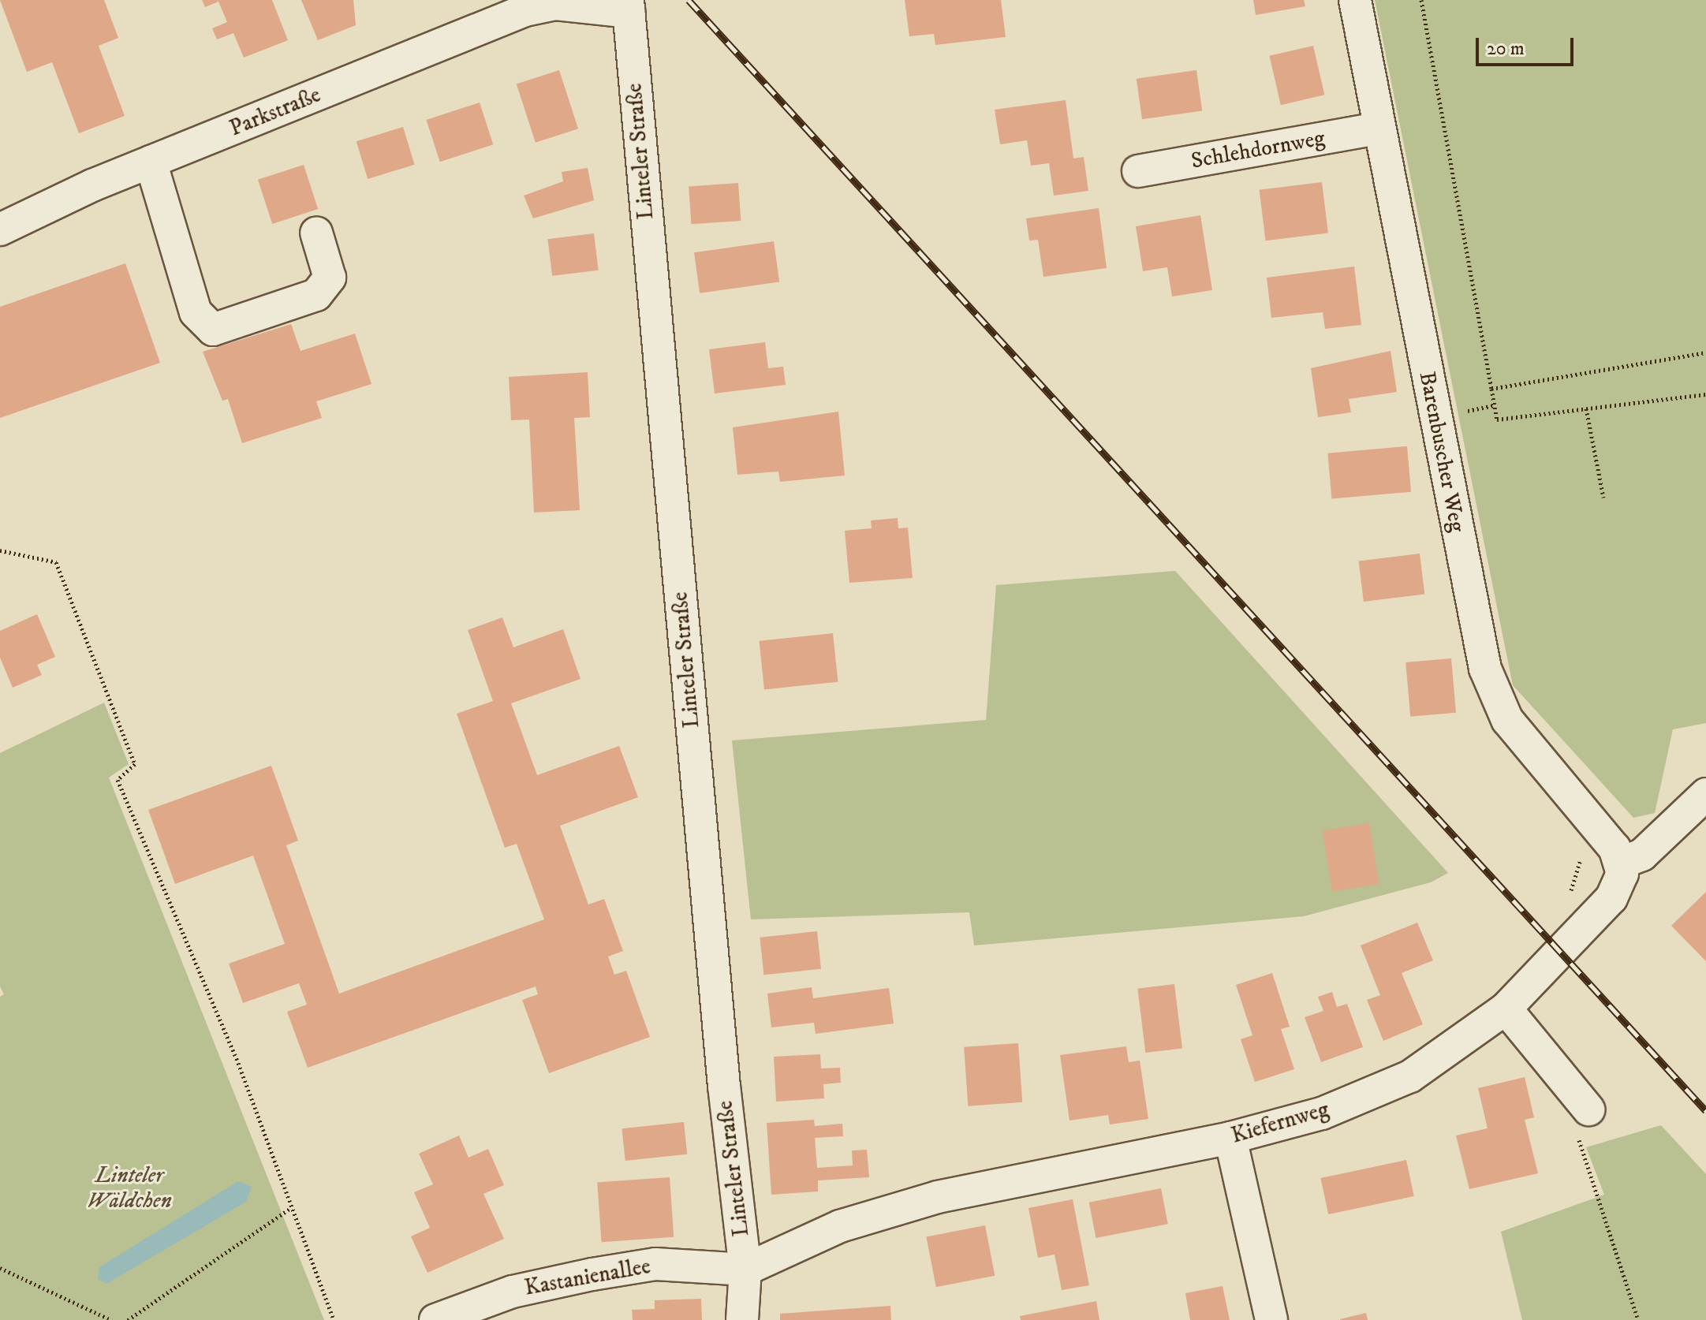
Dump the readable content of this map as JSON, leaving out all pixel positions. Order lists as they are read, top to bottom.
{
  "streets": {
    "street": [
      "Parkstraße",
      "Schlehdornweg",
      "Linteler Straße",
      "Barenbuscher Weg",
      "Kiefernweg",
      "Kastanienallee"
    ]
  },
  "crossings": [
    ["Parkstraße", "Linteler Straße"],
    ["Schlehdornweg", "Barenbuscher Weg"],
    ["Linteler Straße", "Kiefernweg"],
    ["Linteler Straße", "Kastanienallee"],
    ["Barenbuscher Weg", "Kiefernweg"],
    ["Kiefernweg", "Kastanienallee"]
  ],
  "parks": ["Linteler Wäldchen"],
  "scale_bar": "20 m"
}
